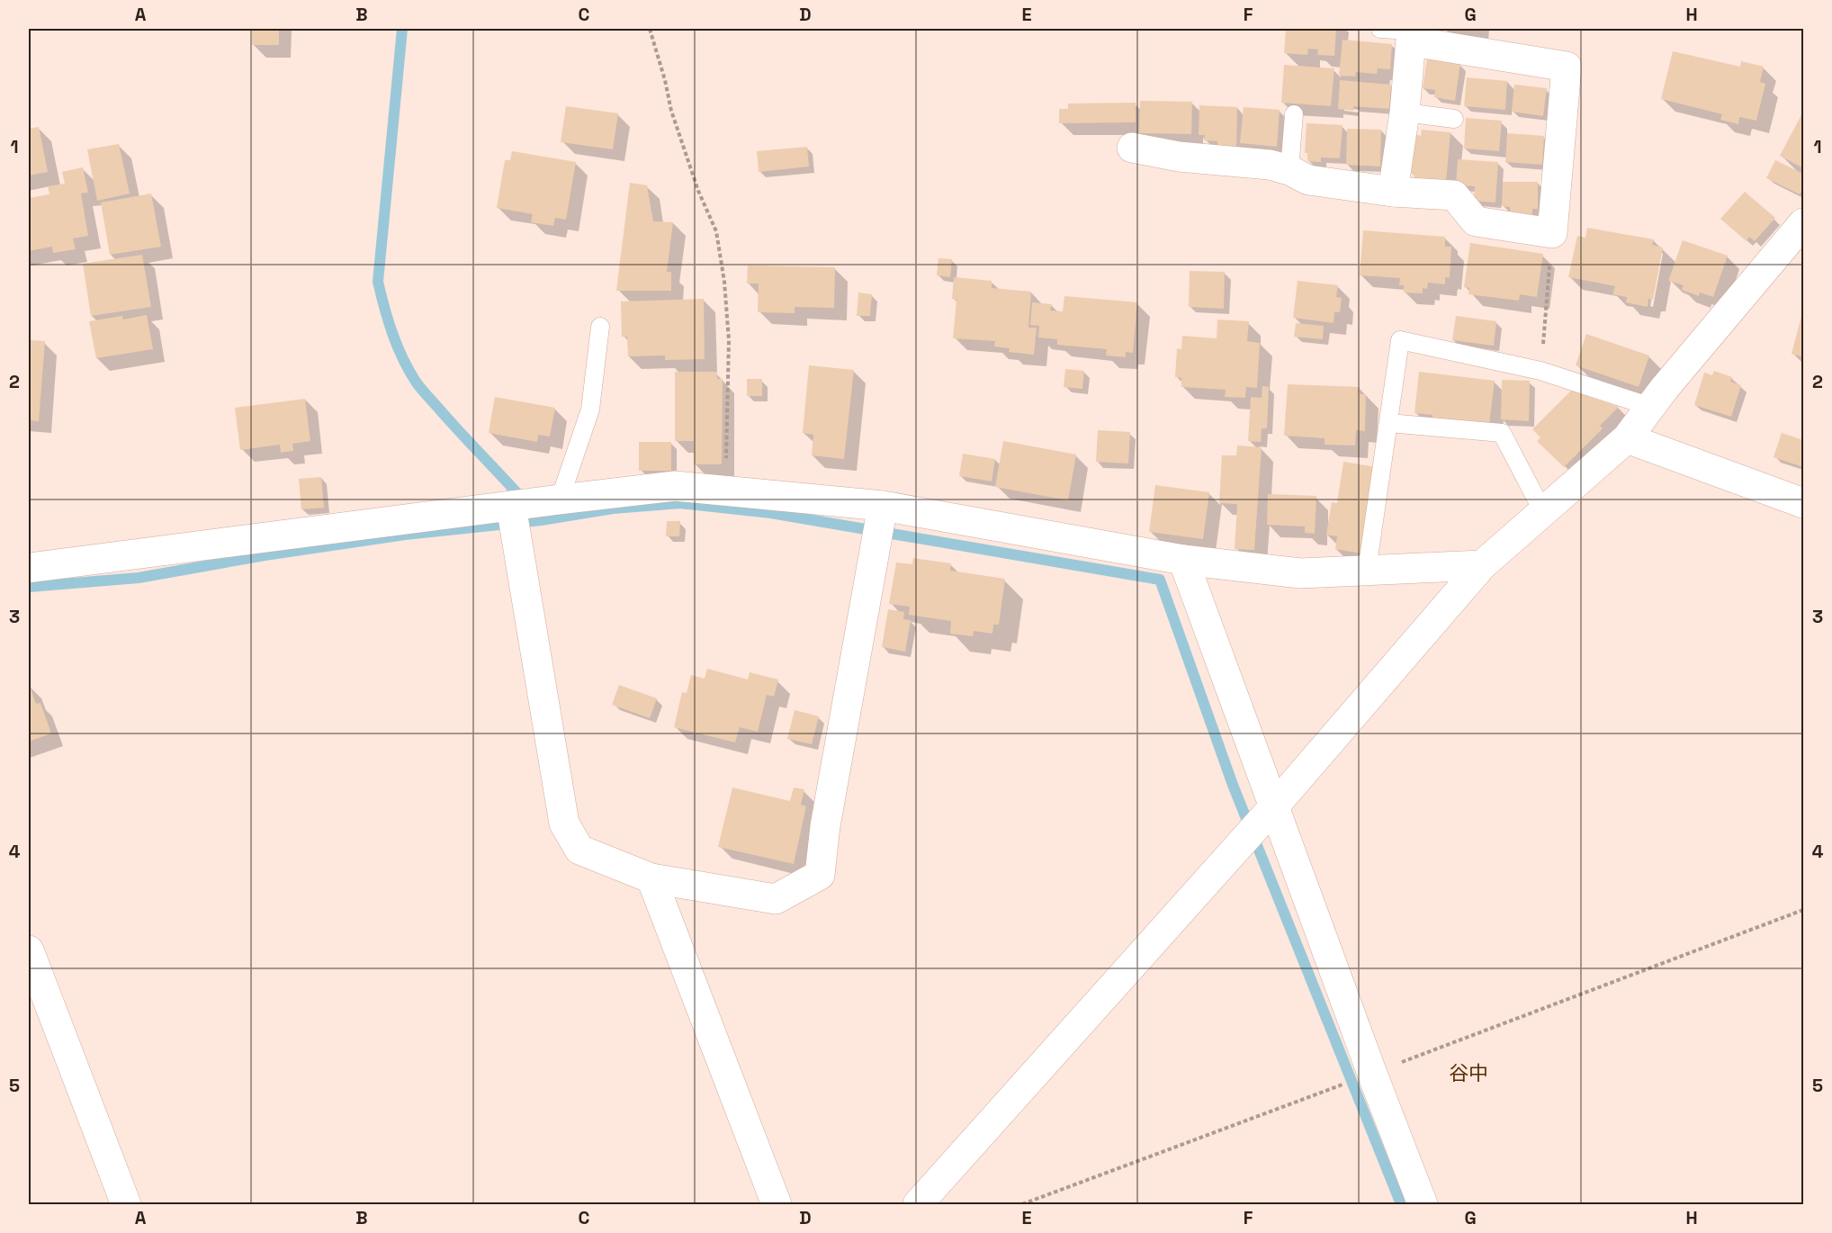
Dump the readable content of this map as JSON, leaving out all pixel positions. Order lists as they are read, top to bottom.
{
  "districts": ["谷中"],
  "grid": {
    "columns": [
      "A",
      "B",
      "C",
      "D",
      "E",
      "F",
      "G",
      "H"
    ],
    "rows": [
      "1",
      "2",
      "3",
      "4",
      "5"
    ]
  }
}
